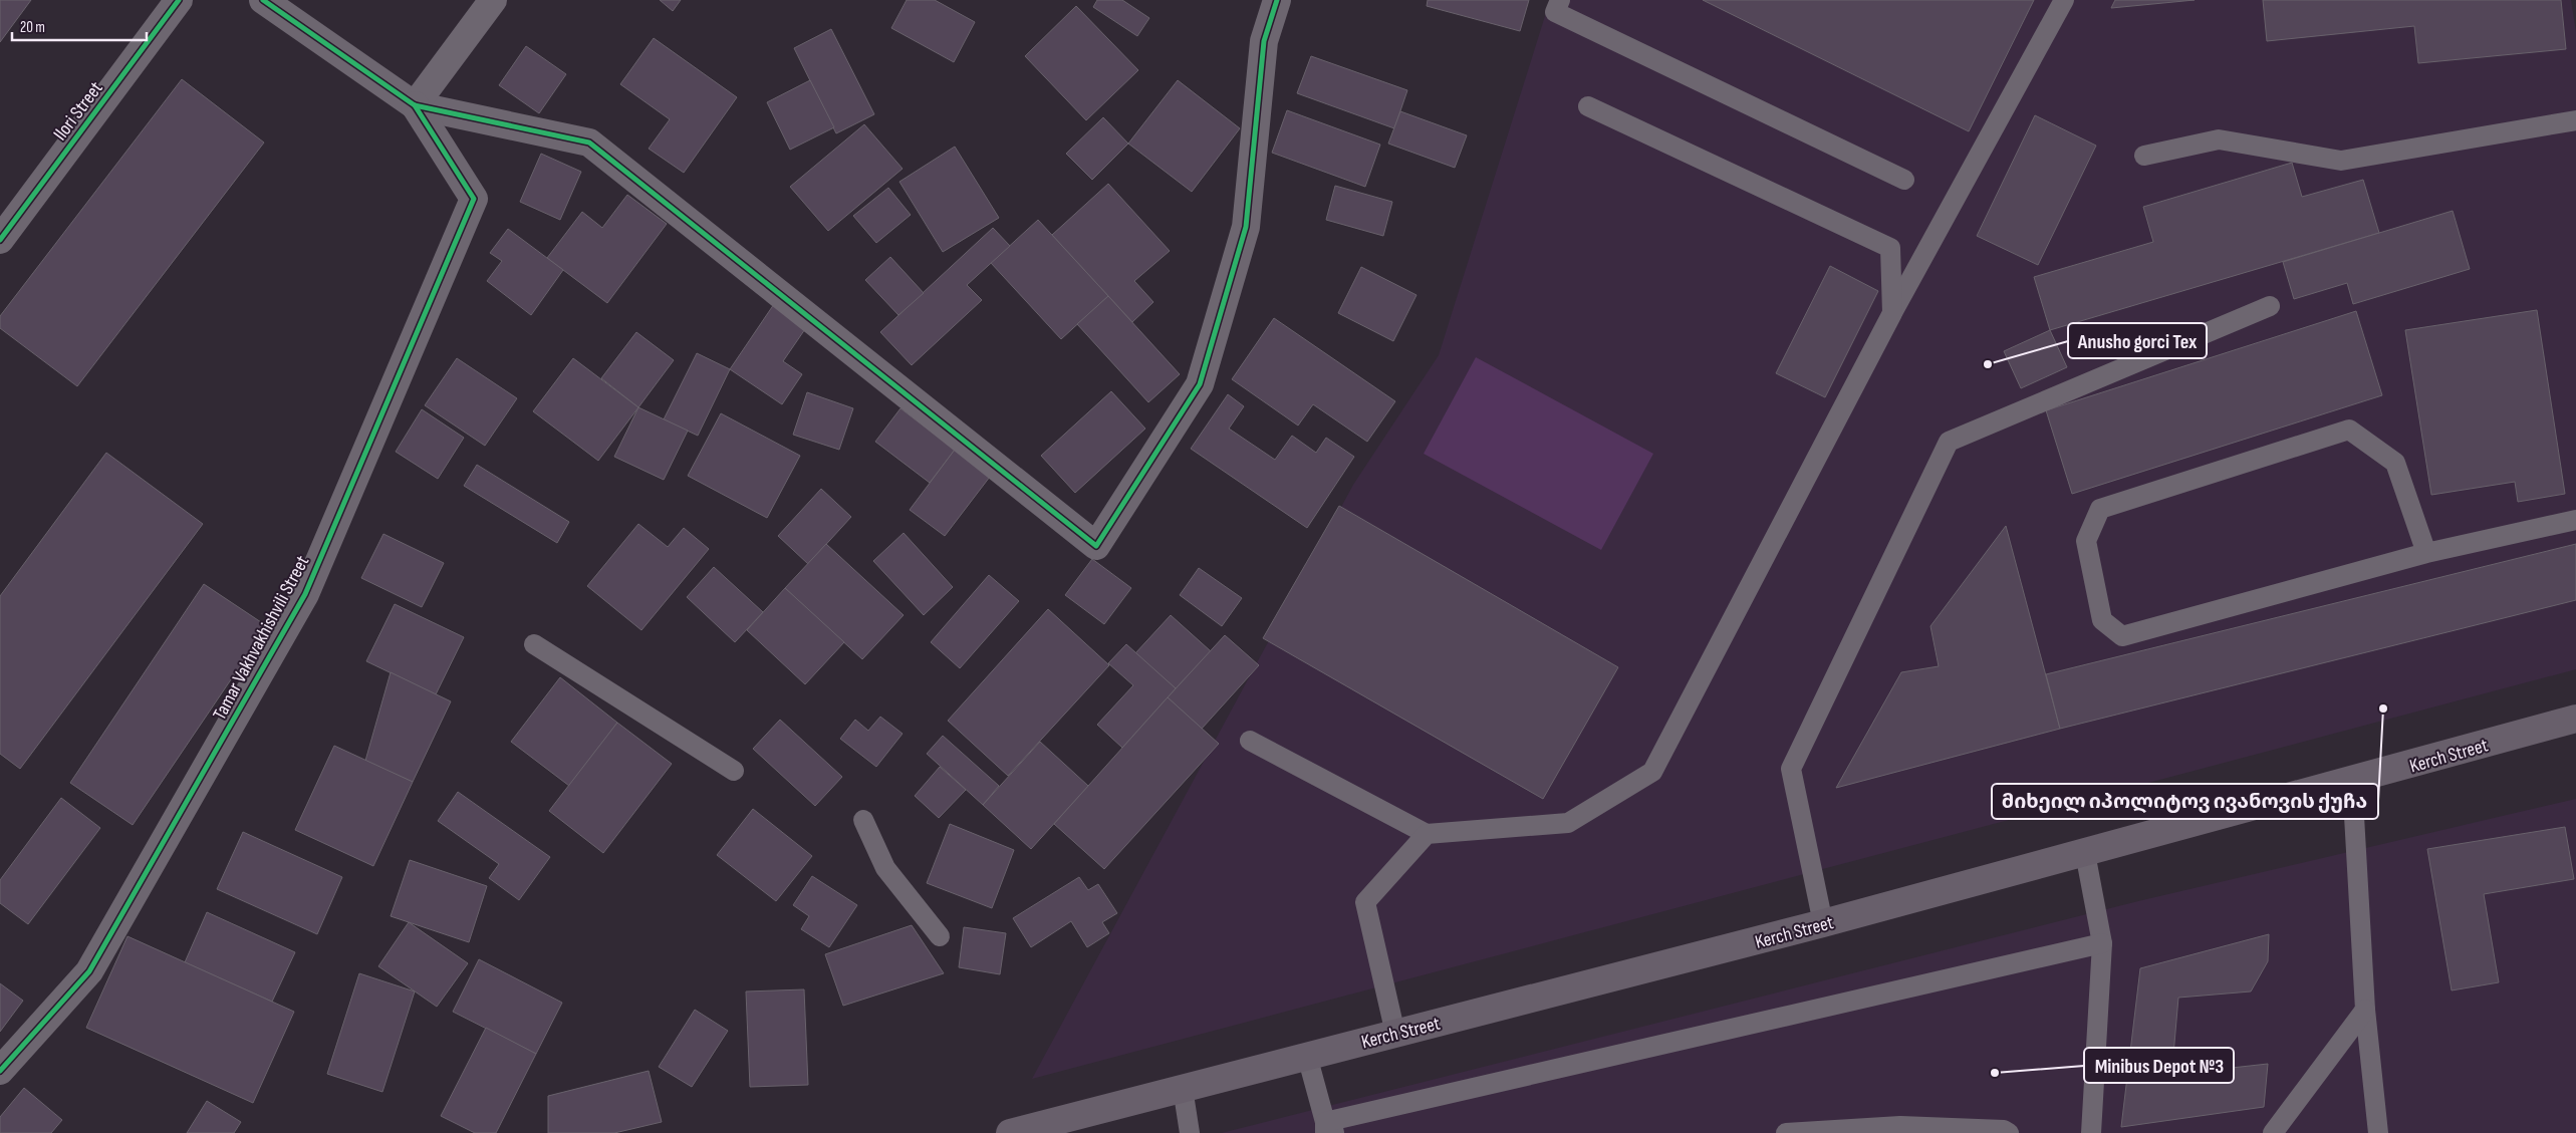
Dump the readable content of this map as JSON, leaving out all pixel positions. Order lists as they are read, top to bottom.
{
  "streets": {
    "main road": ["Kerch Street"],
    "street": ["Ilori Street", "Tamar Vakhvakhishvili Street"]
  },
  "places": ["Anusho gorci Tex", "მიხეილ იპოლიტოვ ივანოვის ქუჩა", "Minibus Depot №3"],
  "scale_bar": "20 m"
}
